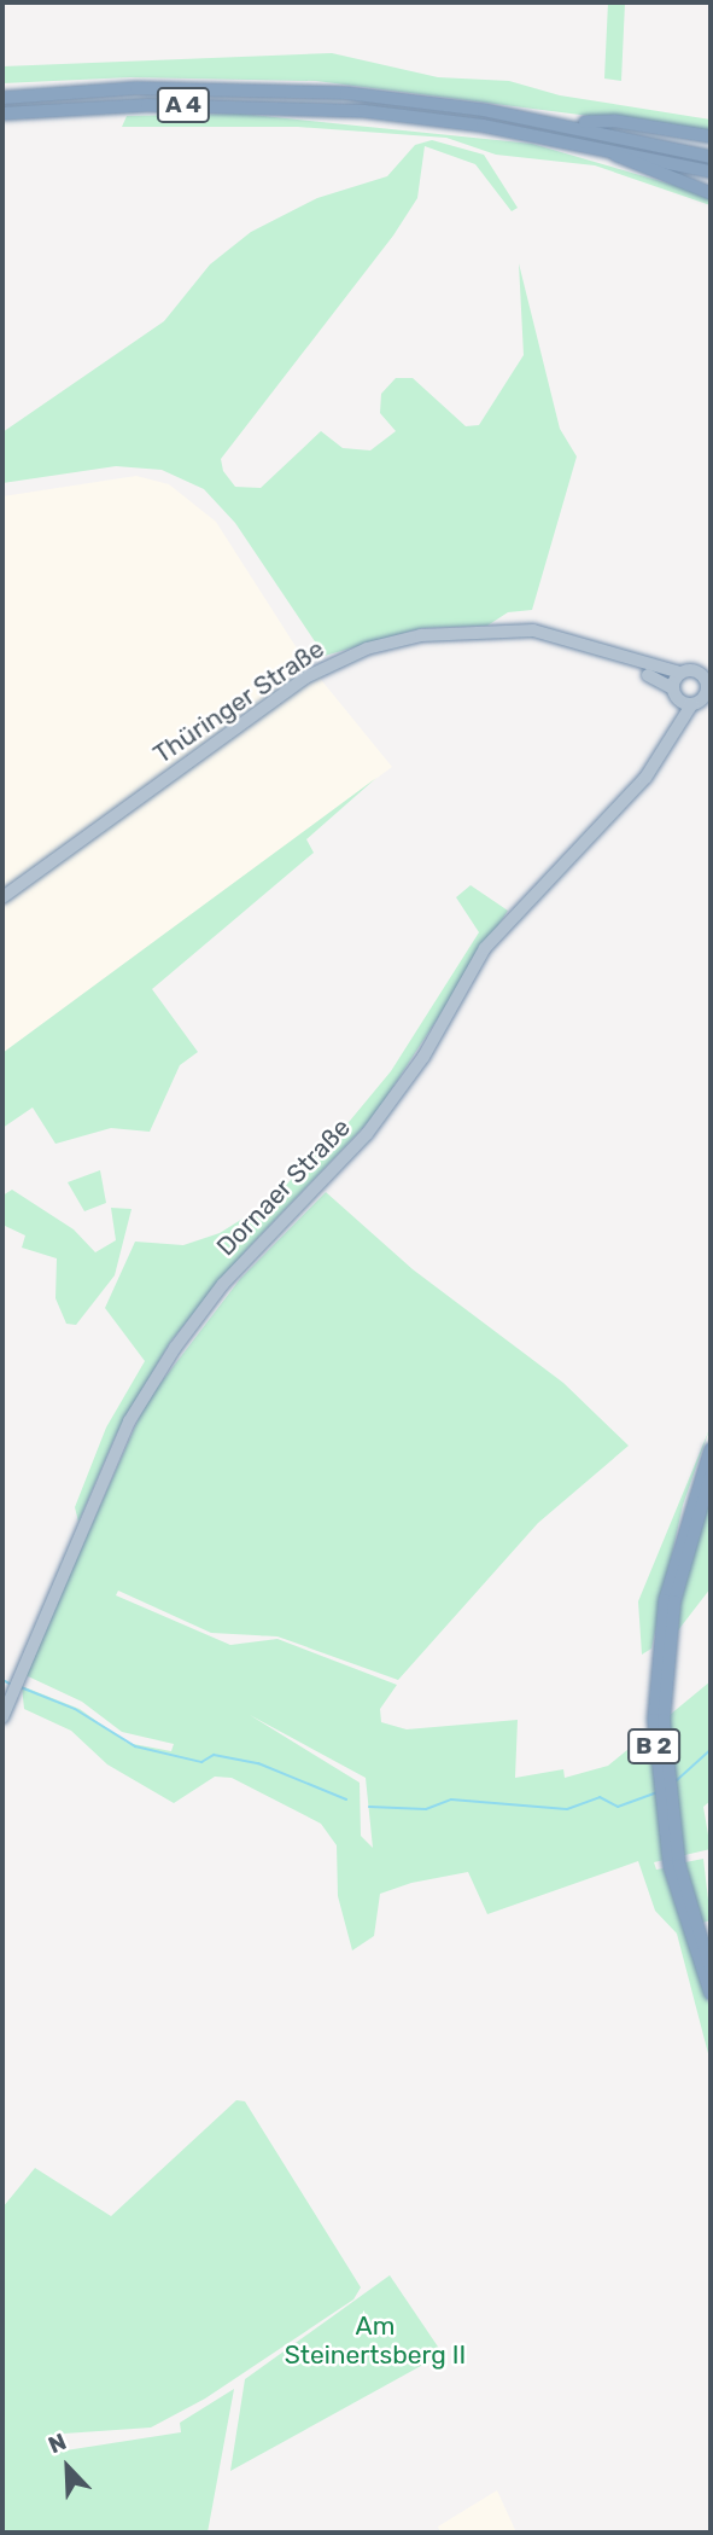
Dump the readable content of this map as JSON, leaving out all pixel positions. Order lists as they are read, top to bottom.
{
  "streets": {
    "highway": ["A 4", "B 2"],
    "main road": ["Thüringer Straße", "Dornaer Straße"]
  },
  "crossings": [
    ["Thüringer Straße", "Dornaer Straße"]
  ],
  "parks": ["Am Steinertsberg II"],
  "north": "top left"
}
